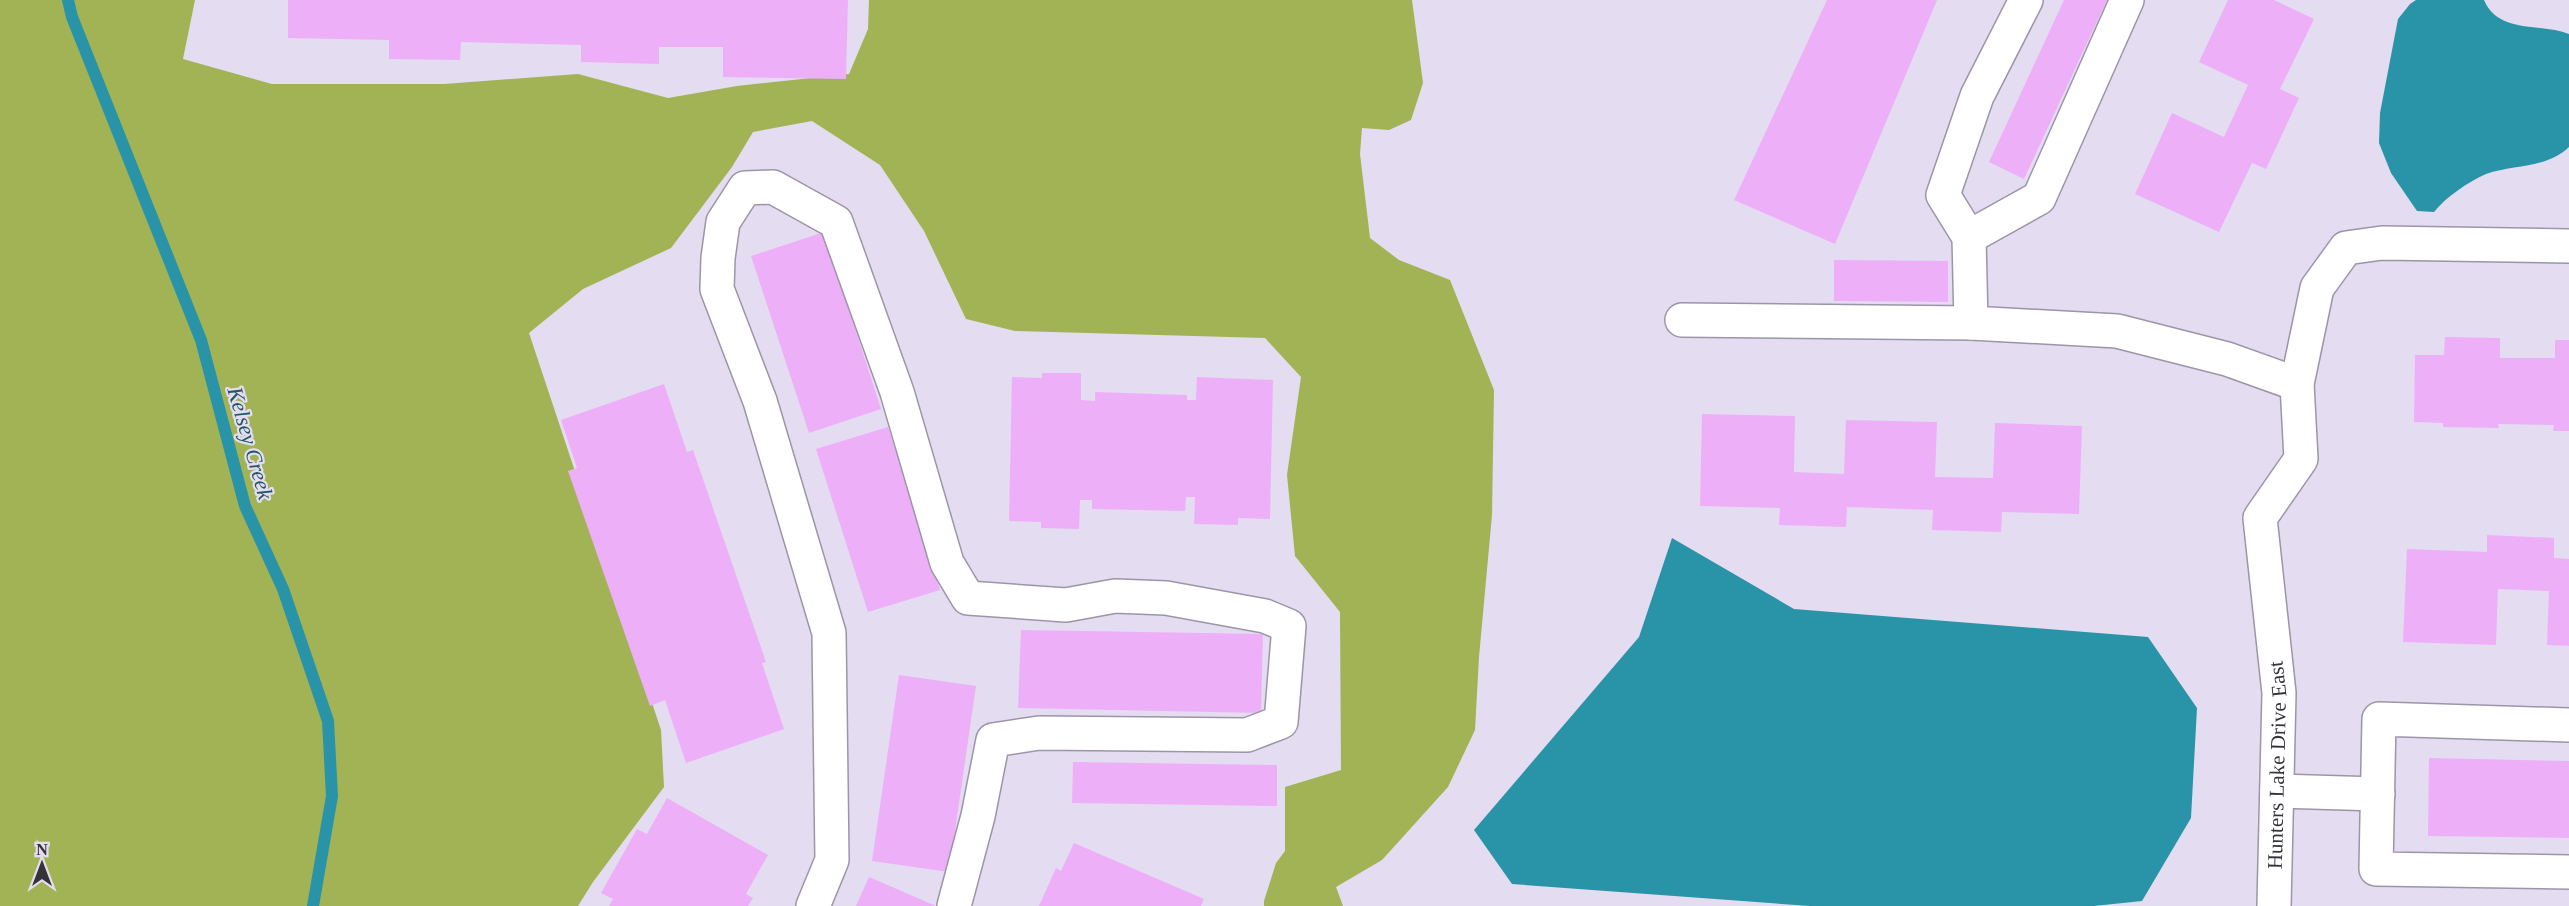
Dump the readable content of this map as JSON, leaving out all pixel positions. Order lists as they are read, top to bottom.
{
  "streets": {
    "street": ["Hunters Lake Drive East"]
  },
  "water": ["Kelsey Creek"],
  "north": "top"
}
